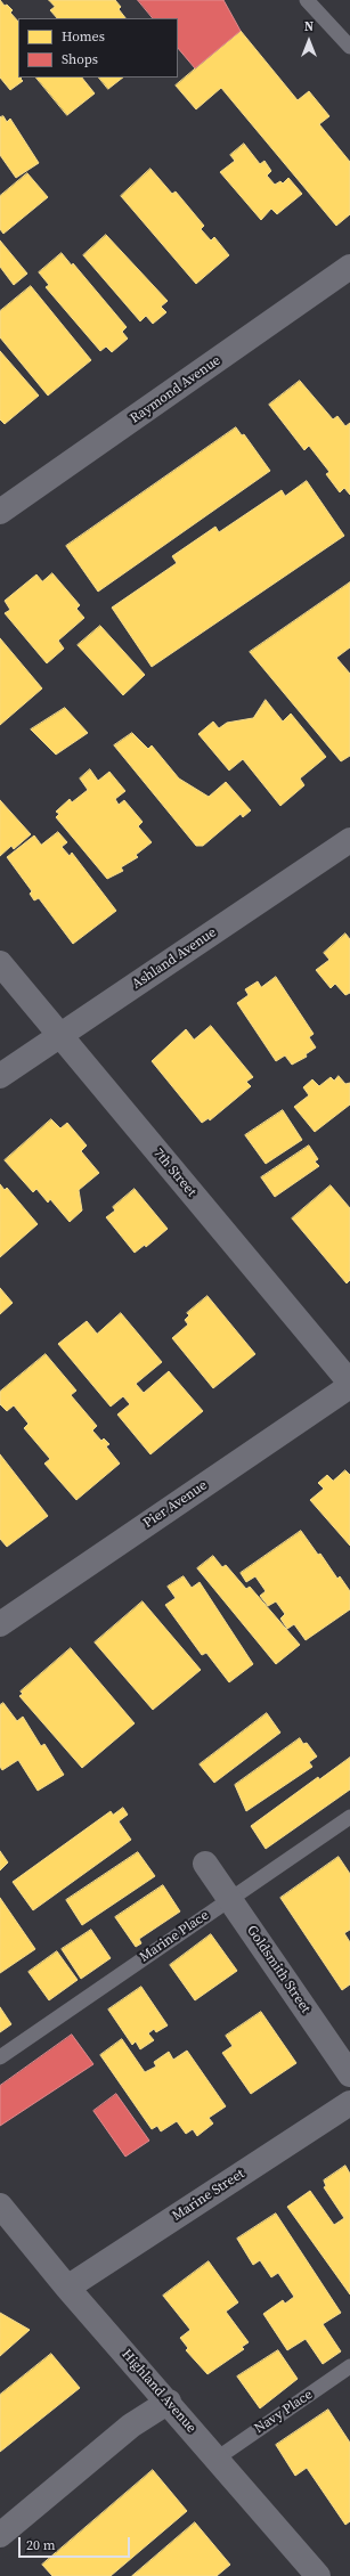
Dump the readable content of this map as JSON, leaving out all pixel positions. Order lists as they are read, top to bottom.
{
  "streets": {
    "street": [
      "Raymond Avenue",
      "Ashland Avenue",
      "7th Street",
      "Pier Avenue",
      "Goldsmith Street",
      "Marine Street",
      "Highland Avenue"
    ],
    "lane": ["Marine Place", "Navy Place"]
  },
  "crossings": [
    ["Ashland Avenue", "7th Street"],
    ["Marine Place", "Goldsmith Street"],
    ["Marine Street", "Highland Avenue"],
    ["Highland Avenue", "Navy Place"]
  ],
  "legend": ["Homes", "Shops"],
  "scale_bar": "20 m",
  "north": "top"
}
